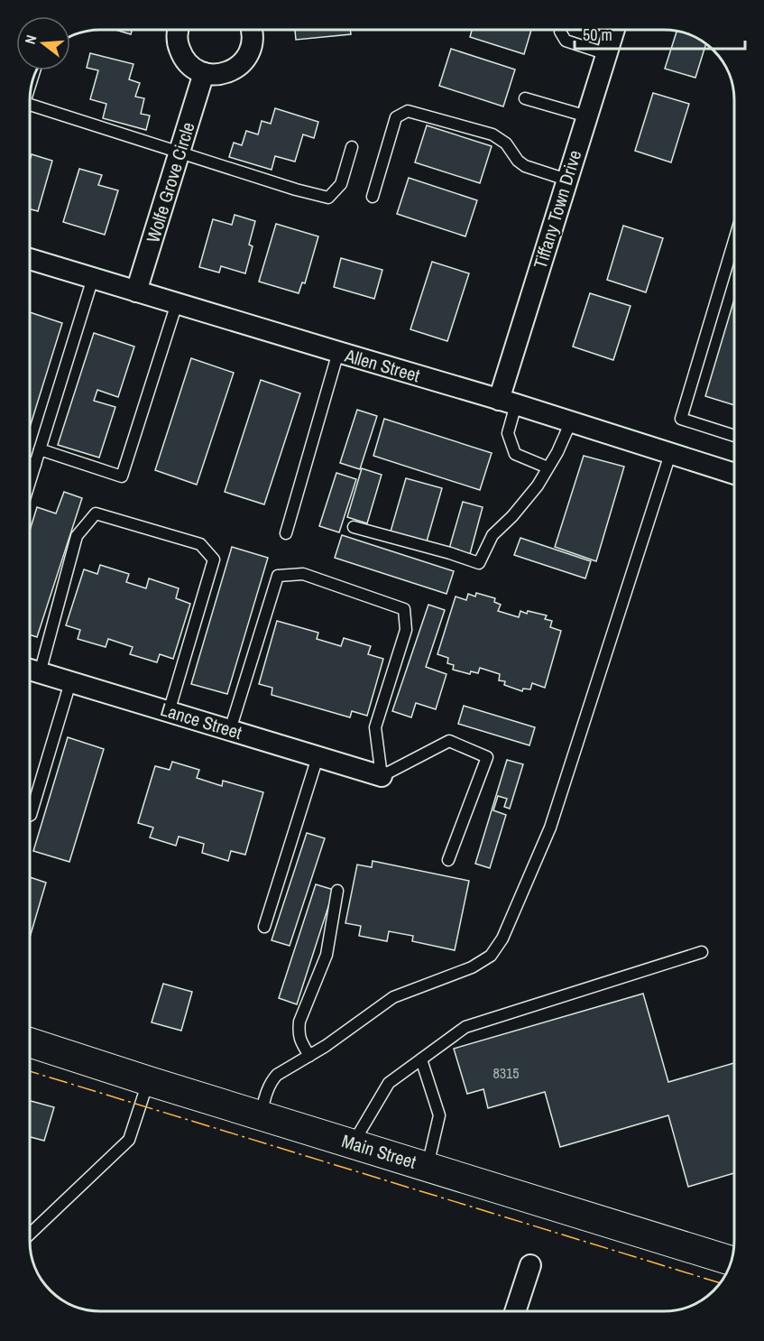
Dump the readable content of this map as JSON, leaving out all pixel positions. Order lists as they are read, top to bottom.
{
  "streets": {
    "street": [
      "Wolfe Grove Circle",
      "Tiffany Town Drive",
      "Allen Street",
      "Lance Street",
      "Main Street"
    ]
  },
  "crossings": [
    ["Wolfe Grove Circle", "Allen Street"],
    ["Tiffany Town Drive", "Allen Street"]
  ],
  "house_numbers": ["8315"],
  "scale_bar": "50 m",
  "north": "left"
}
